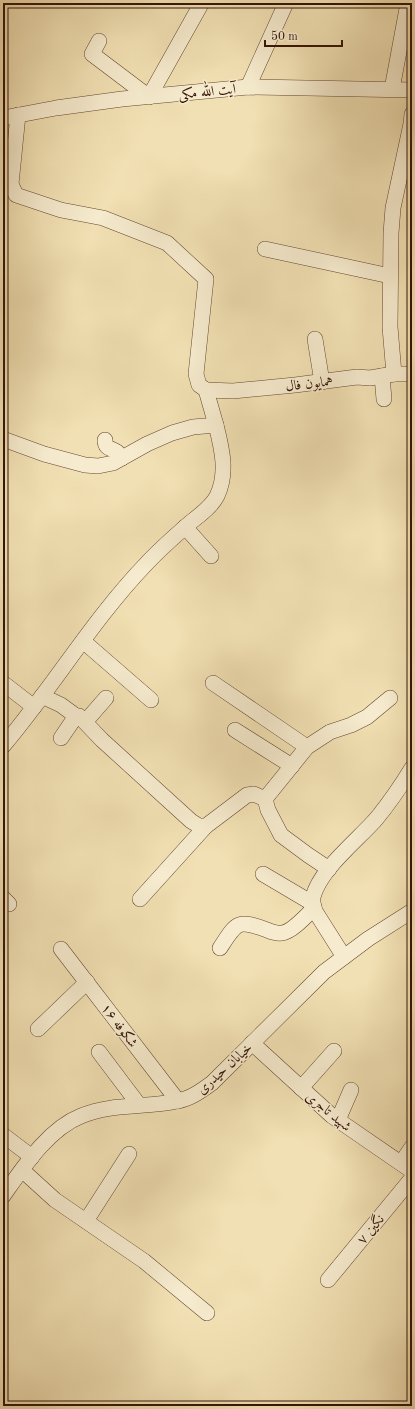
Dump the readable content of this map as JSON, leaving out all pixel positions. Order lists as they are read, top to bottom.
{
  "streets": {
    "street": [
      "آیت الله مکی",
      "همایون فال",
      "شکوفه ۱۶",
      "خیابان حیدری",
      "شهید تاجری",
      "نگین ۷"
    ]
  },
  "crossings": [
    ["شکوفه ۱۶", "خیابان حیدری"],
    ["خیابان حیدری", "شهید تاجری"]
  ],
  "scale_bar": "50 m"
}
